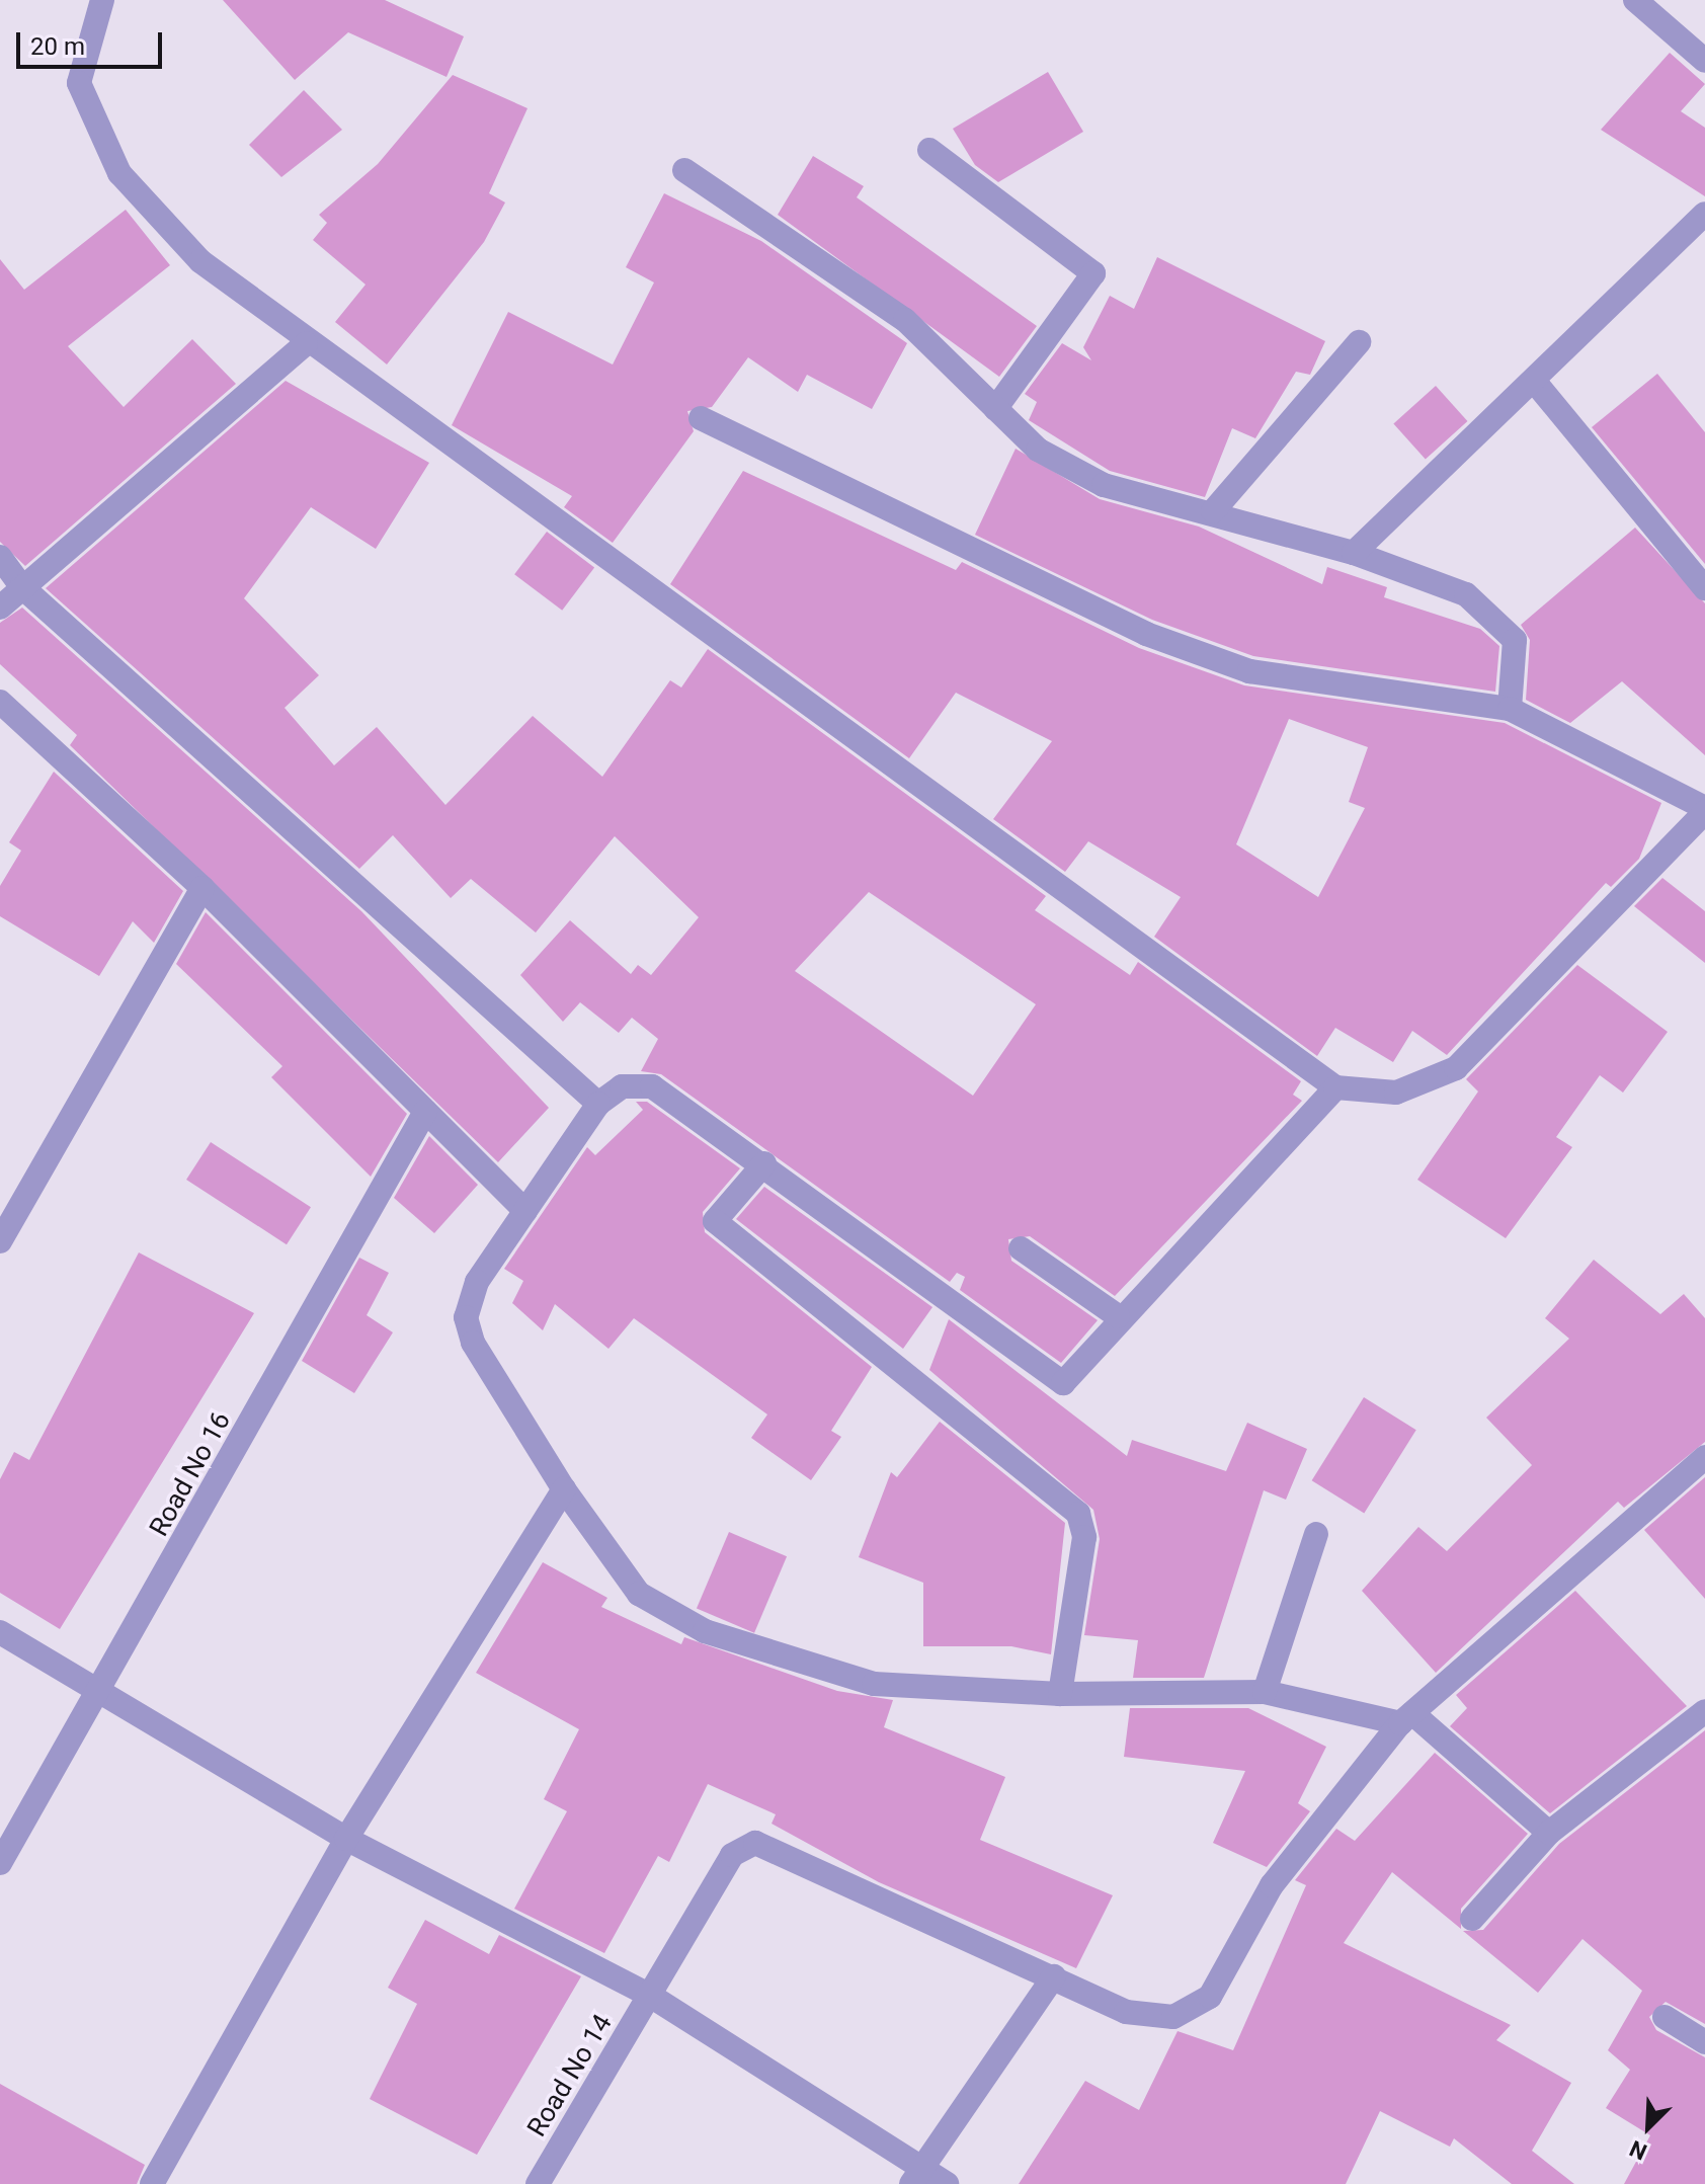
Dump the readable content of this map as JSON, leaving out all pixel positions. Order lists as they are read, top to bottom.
{
  "streets": {
    "street": ["Road No 16", "Road No 14"]
  },
  "scale_bar": "20 m",
  "north": "bottom left"
}
